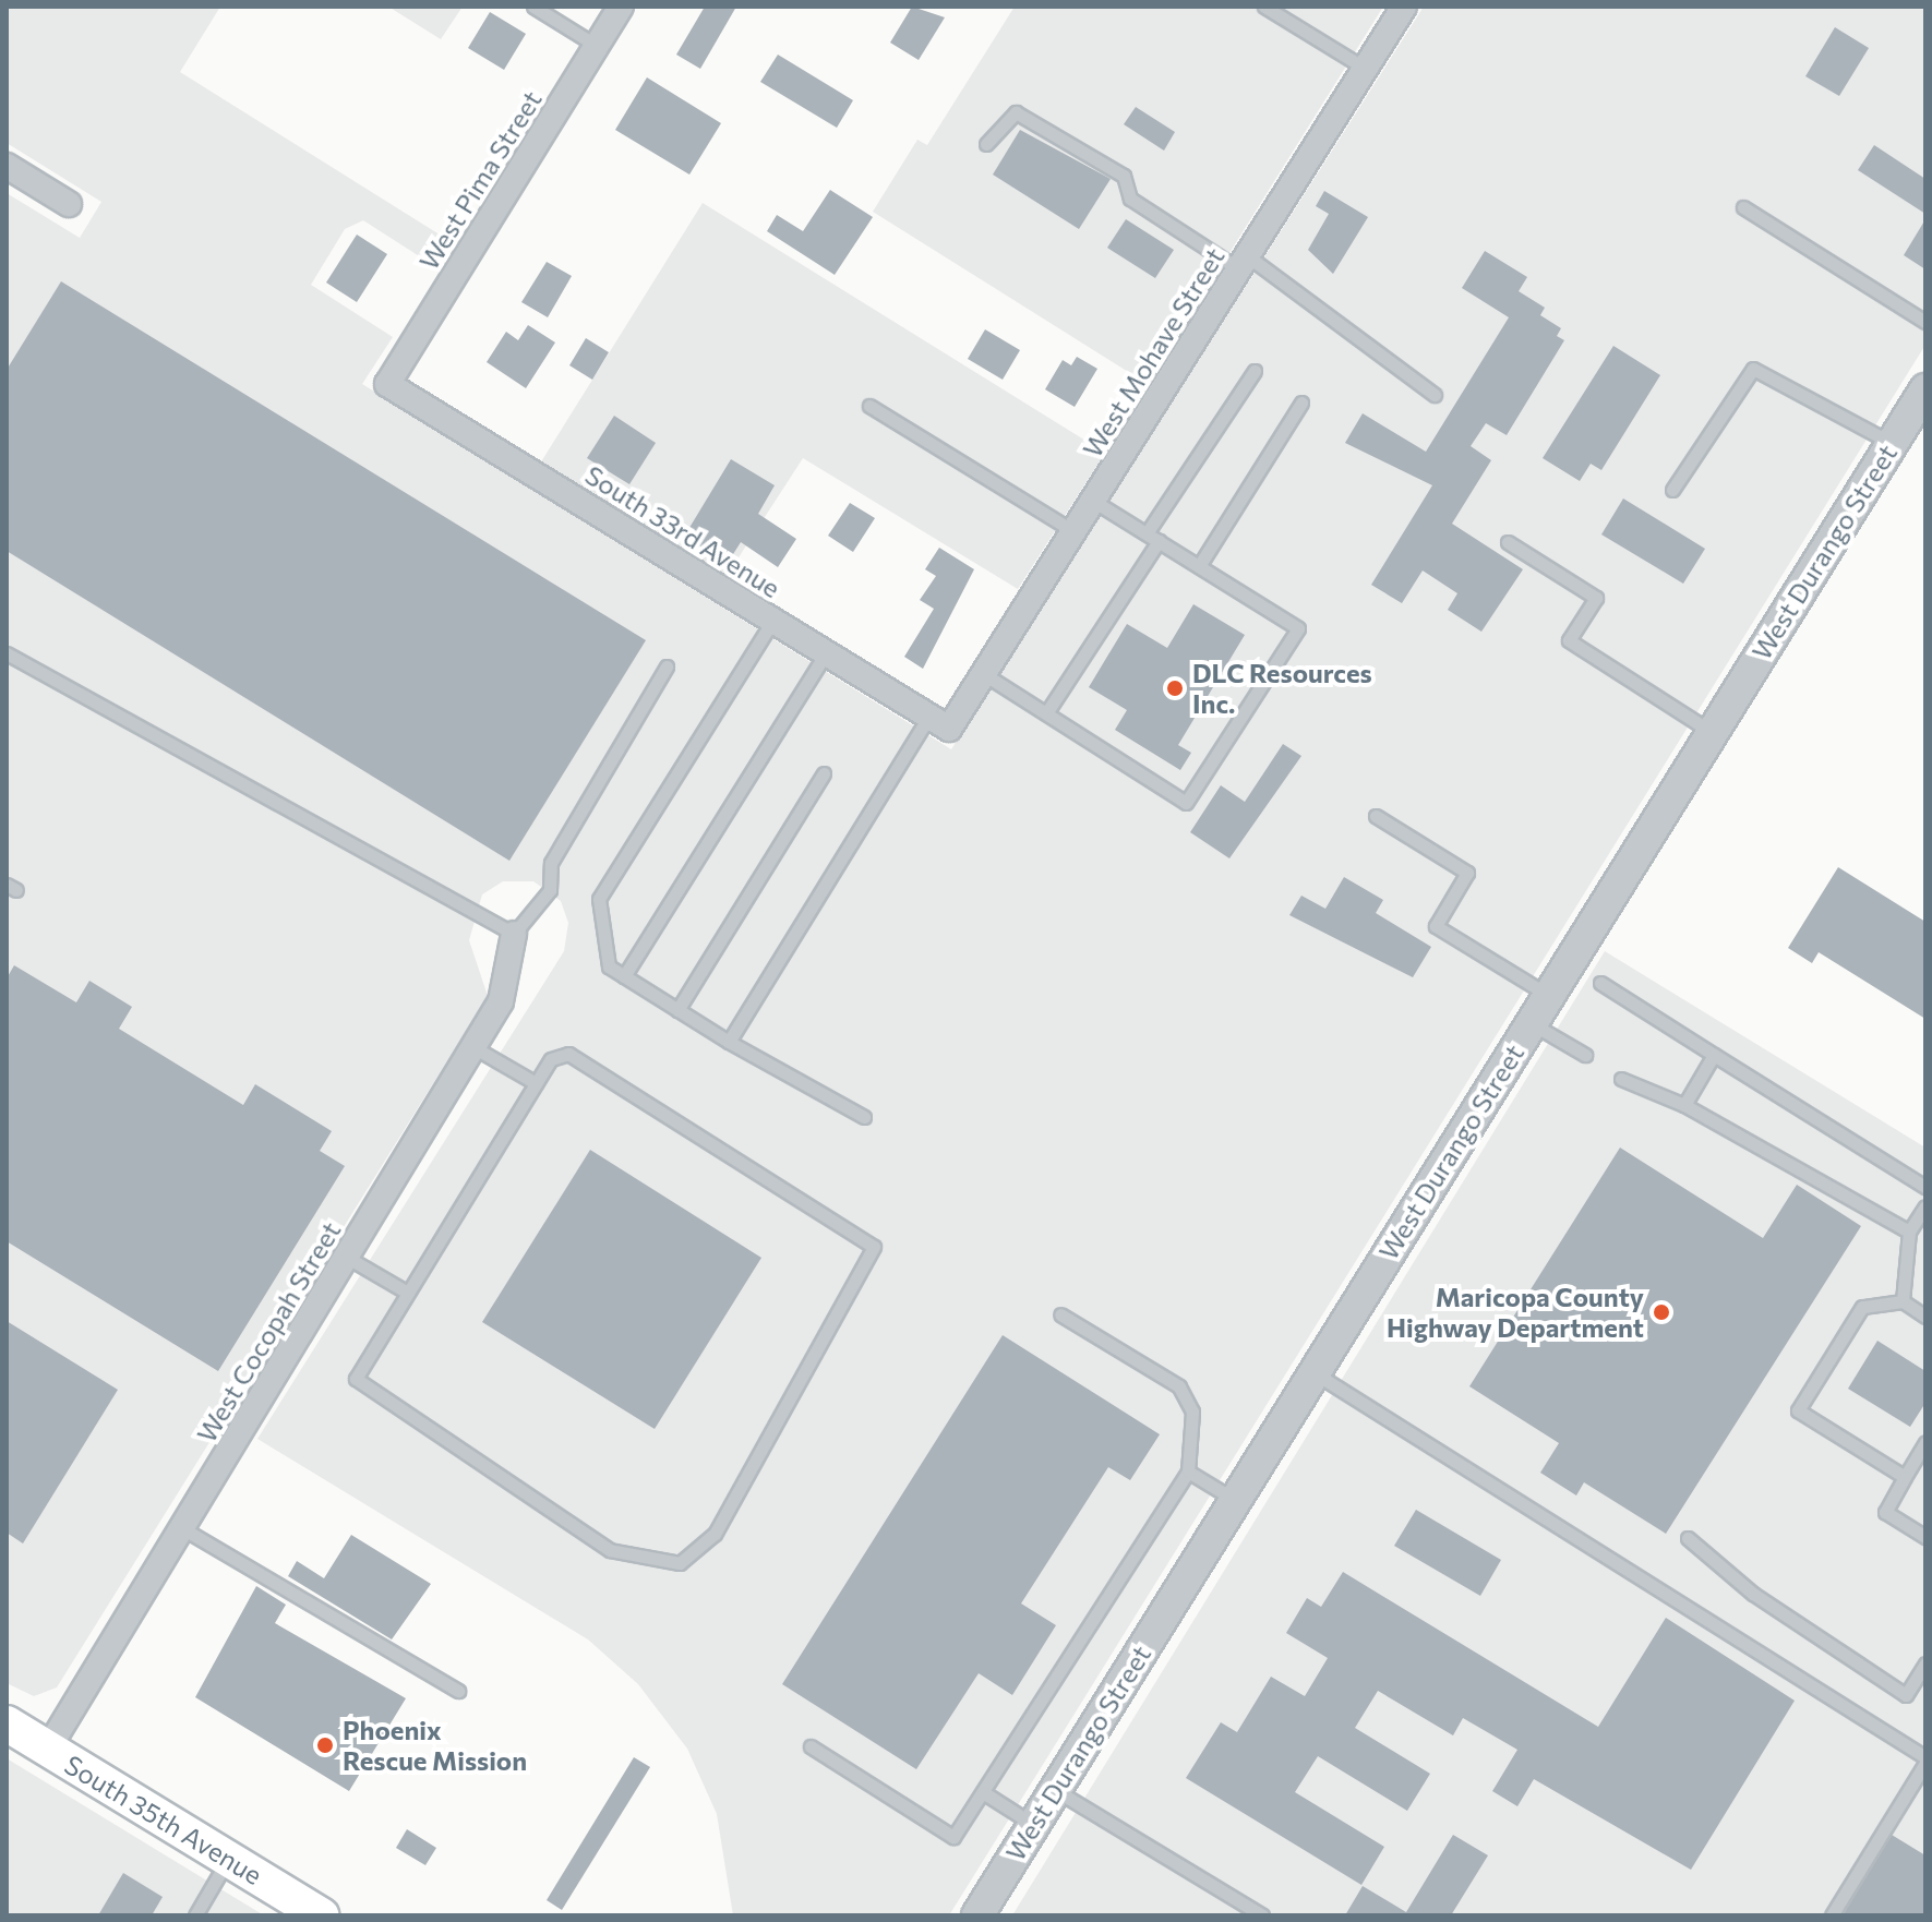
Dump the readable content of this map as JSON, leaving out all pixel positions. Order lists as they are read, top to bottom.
{
  "streets": {
    "main road": ["South 35th Avenue"],
    "street": [
      "West Pima Street",
      "West Mohave Street",
      "South 33rd Avenue",
      "West Durango Street",
      "West Cocopah Street"
    ]
  },
  "crossings": [
    ["West Pima Street", "South 33rd Avenue"],
    ["West Mohave Street", "South 33rd Avenue"],
    ["West Cocopah Street", "South 35th Avenue"]
  ],
  "places": ["DLC Resources Inc.", "Maricopa County Highway Department", "Phoenix Rescue Mission"]
}
